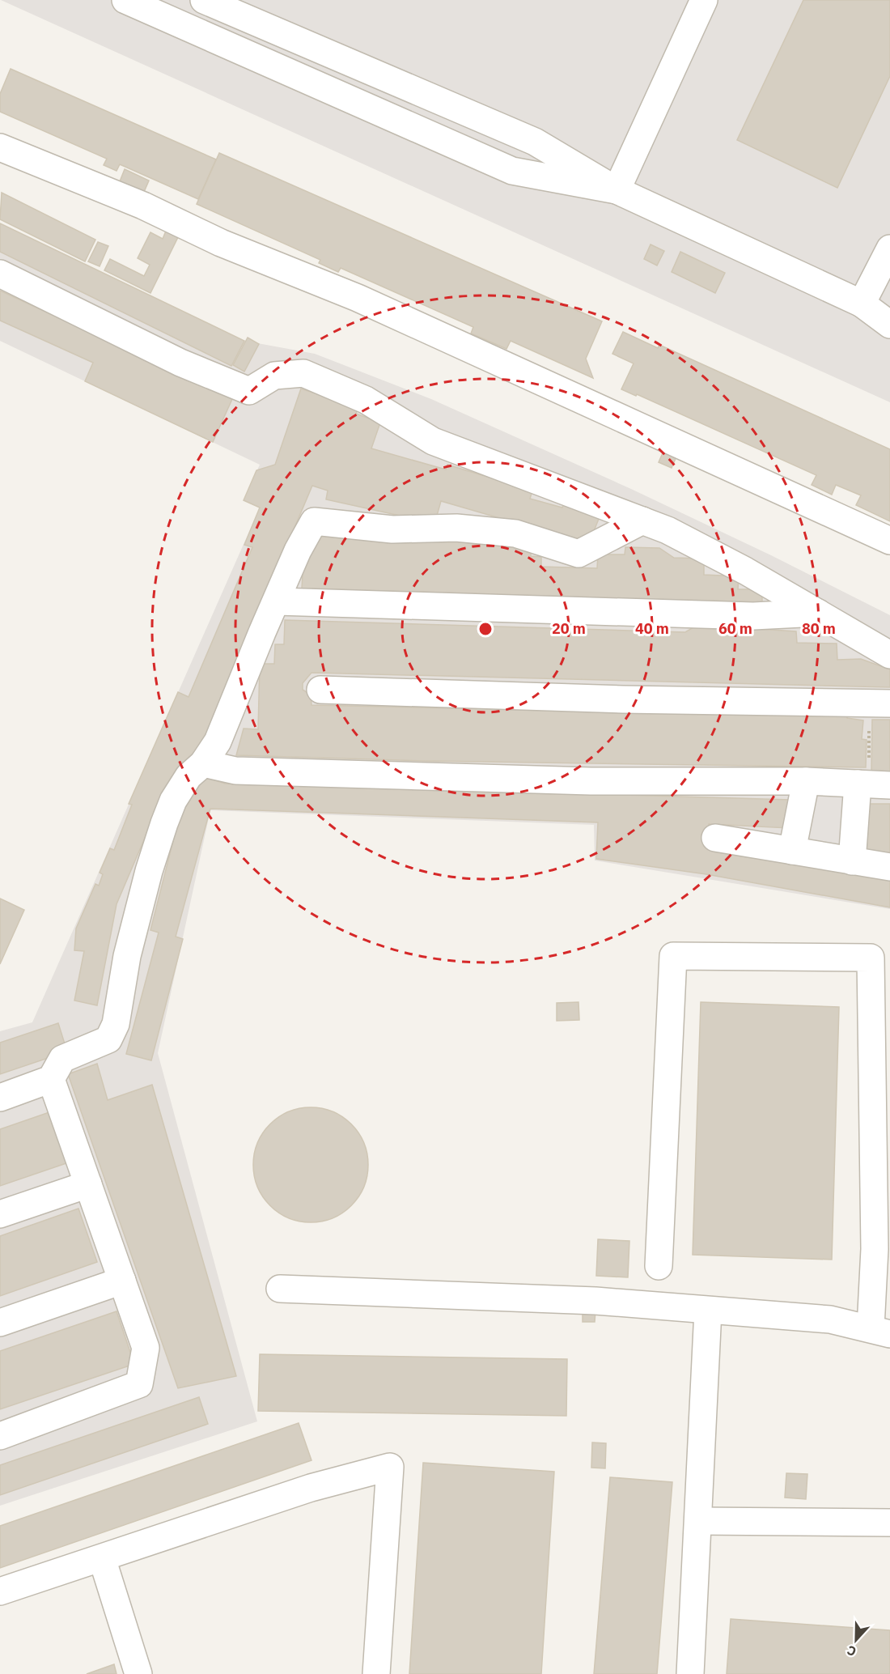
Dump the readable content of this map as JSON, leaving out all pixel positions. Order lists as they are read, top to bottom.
{
  "north": "bottom",
  "rings": [
    "20 m",
    "40 m",
    "60 m",
    "80 m"
  ]
}
